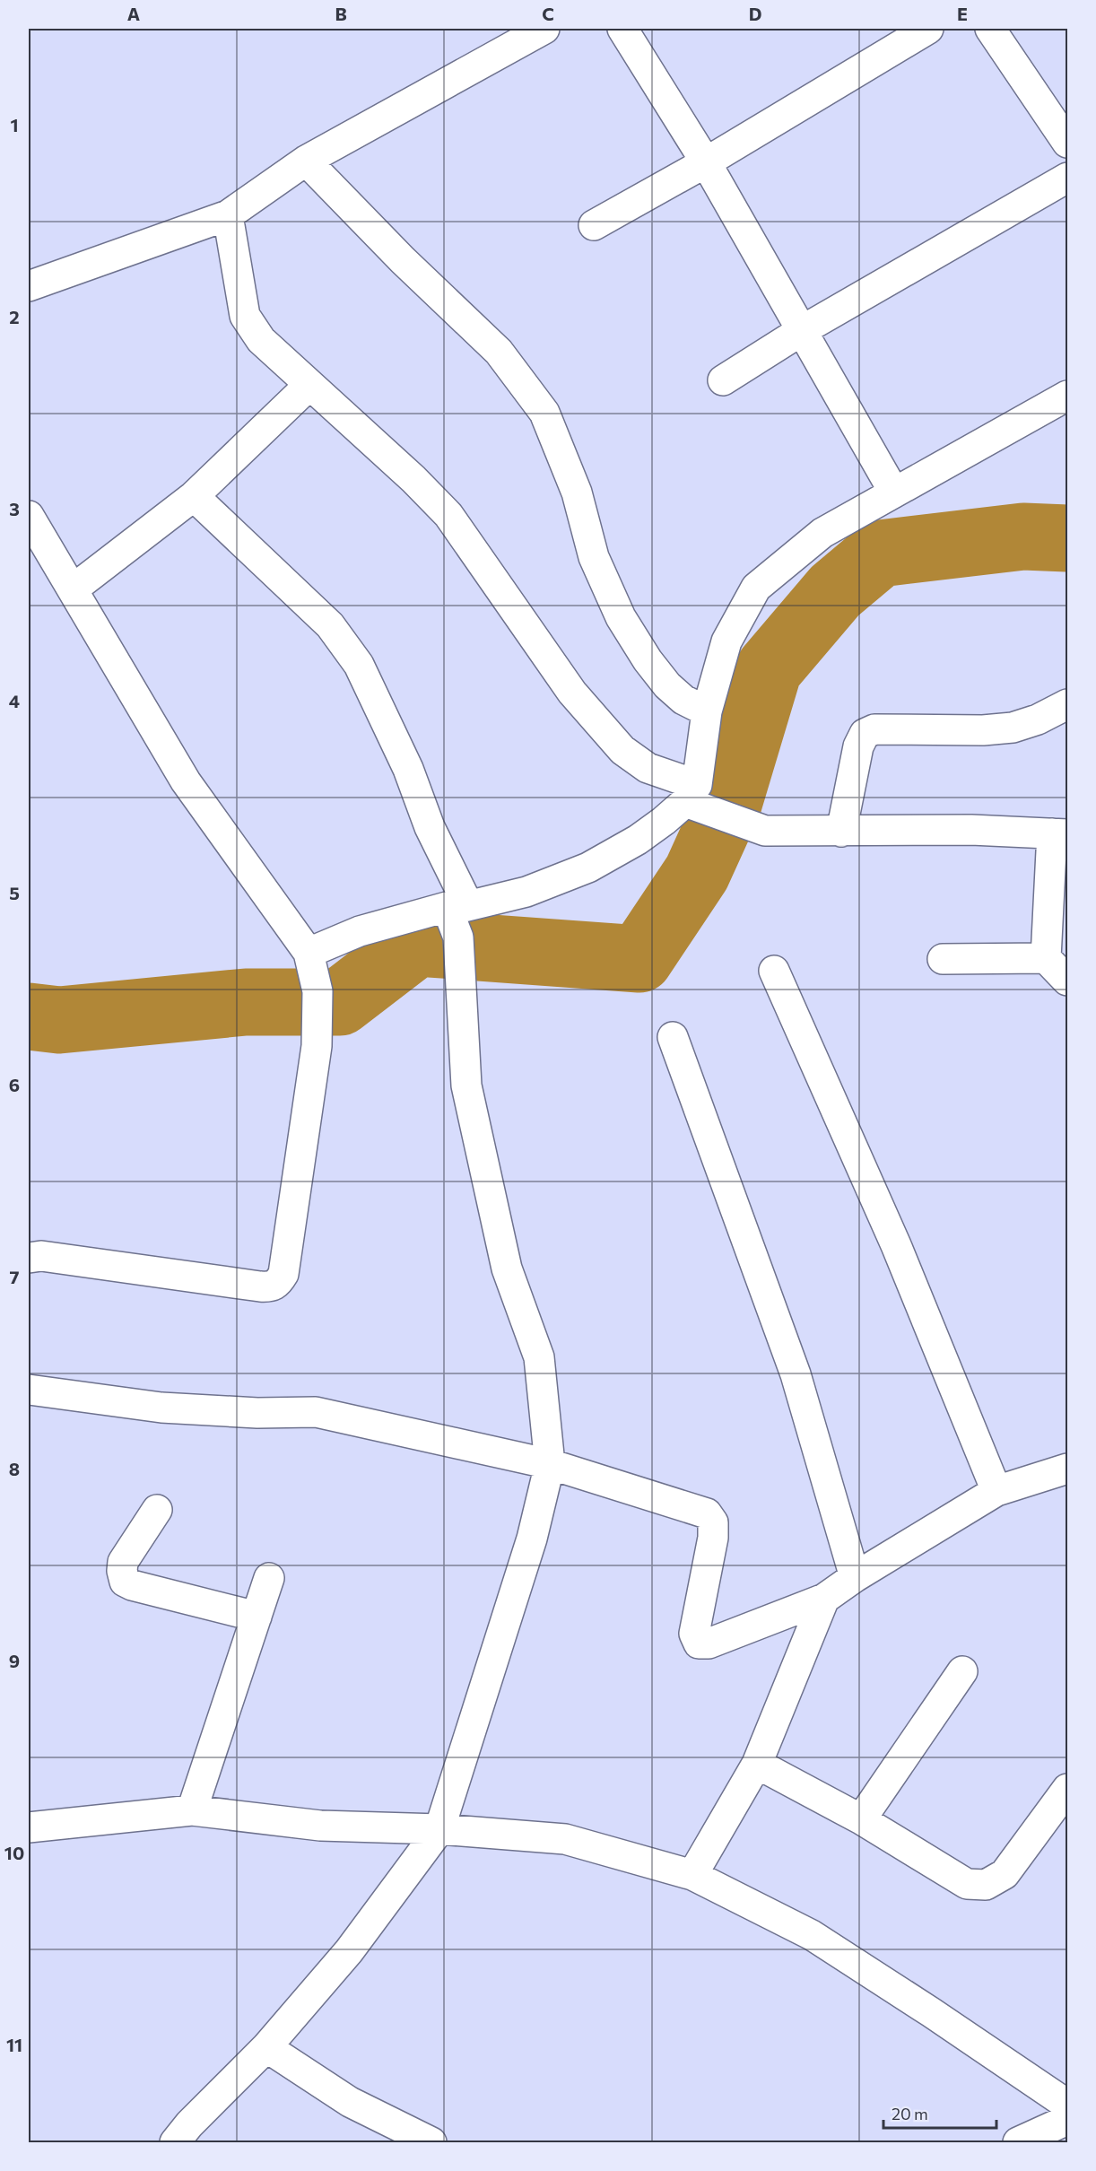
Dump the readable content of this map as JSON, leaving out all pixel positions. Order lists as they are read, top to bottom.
{
  "scale_bar": "20 m",
  "grid": {
    "columns": [
      "A",
      "B",
      "C",
      "D",
      "E"
    ],
    "rows": [
      "1",
      "2",
      "3",
      "4",
      "5",
      "6",
      "7",
      "8",
      "9",
      "10",
      "11"
    ]
  }
}
